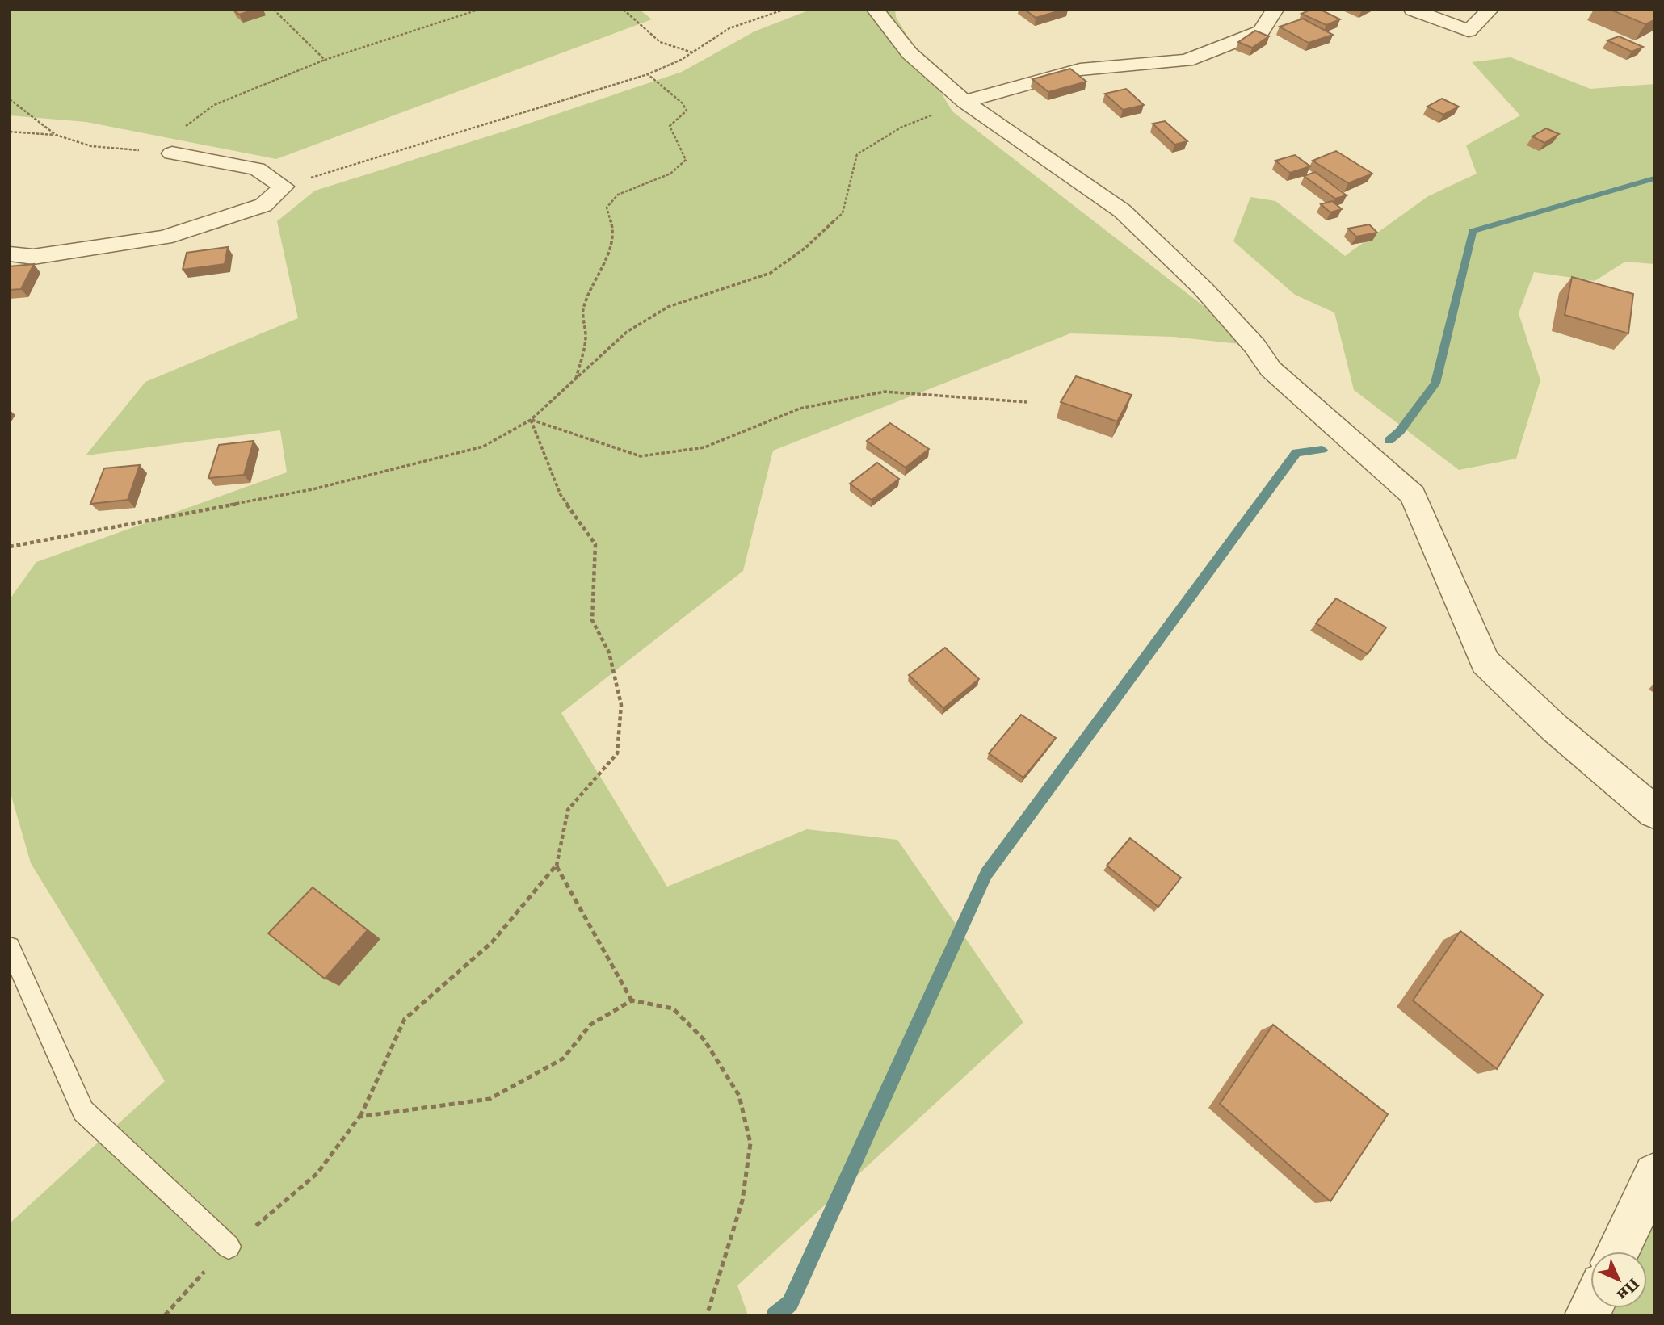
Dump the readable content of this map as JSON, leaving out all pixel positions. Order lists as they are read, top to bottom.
{
  "north": "bottom right"
}
